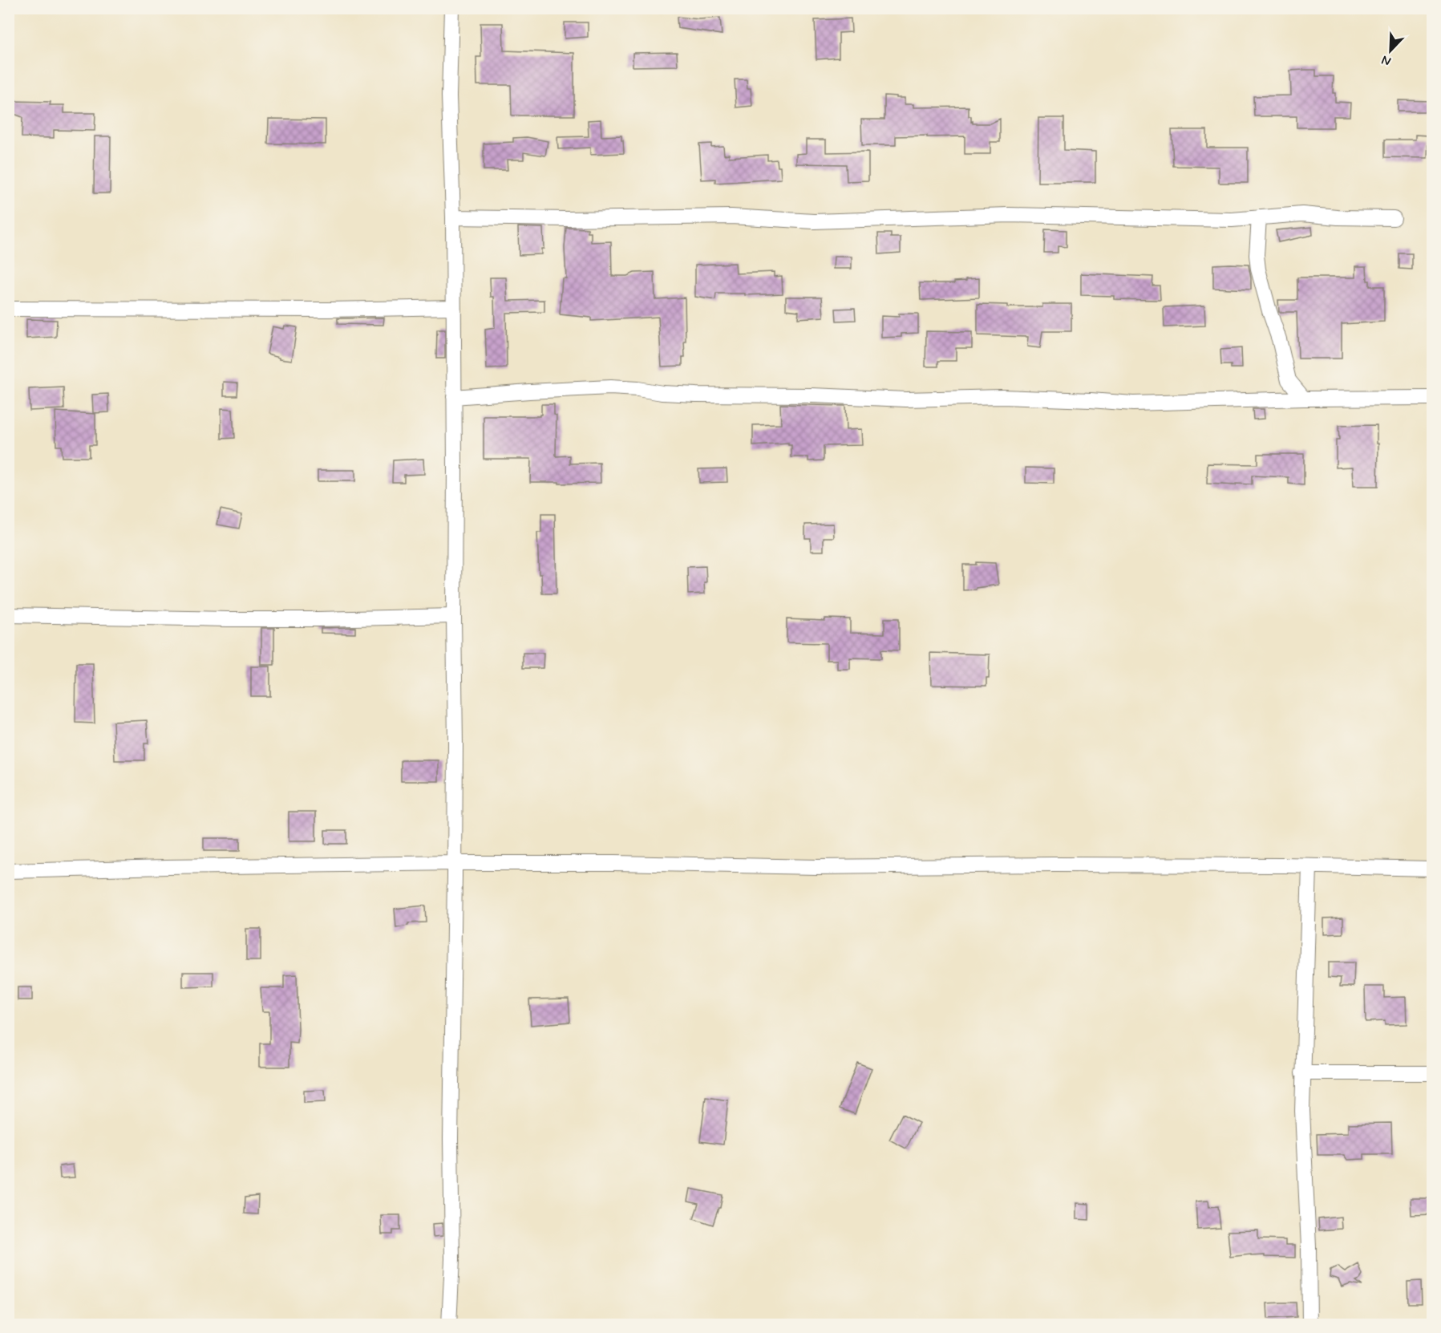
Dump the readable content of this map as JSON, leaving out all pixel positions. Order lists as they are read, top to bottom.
{
  "north": "bottom left"
}
